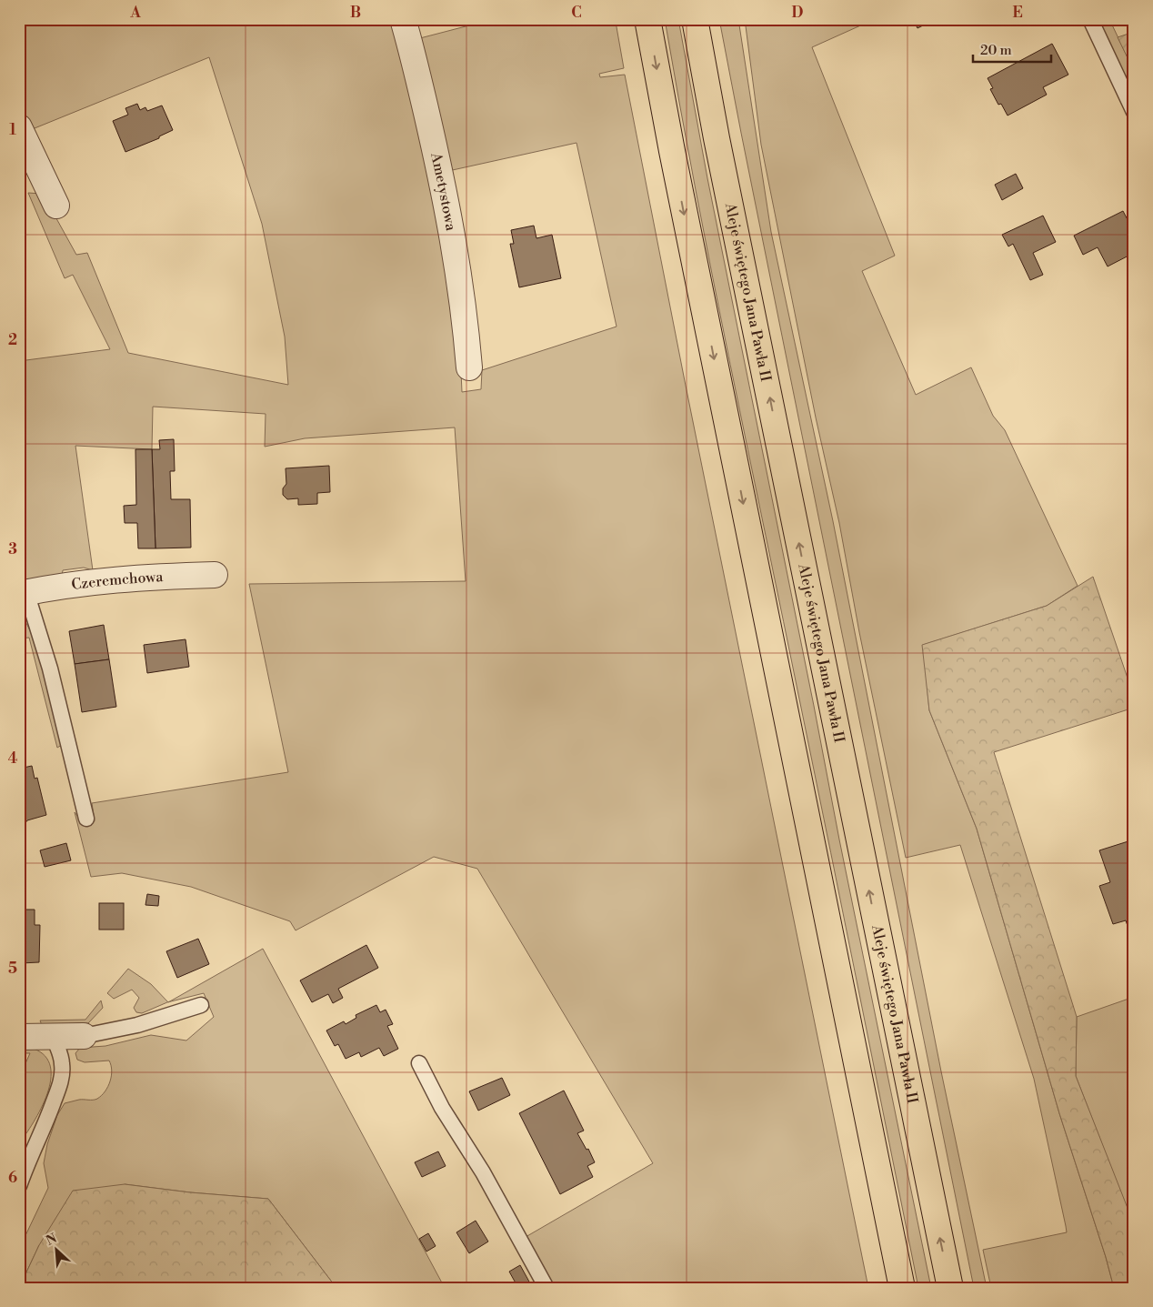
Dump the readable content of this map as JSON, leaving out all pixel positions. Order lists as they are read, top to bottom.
{
  "streets": {
    "highway": ["Aleje świętego Jana Pawła II"],
    "street": ["Ametystowa", "Czeremchowa"]
  },
  "scale_bar": "20 m",
  "north": "top left",
  "grid": {
    "columns": [
      "A",
      "B",
      "C",
      "D",
      "E"
    ],
    "rows": [
      "1",
      "2",
      "3",
      "4",
      "5",
      "6"
    ]
  }
}
